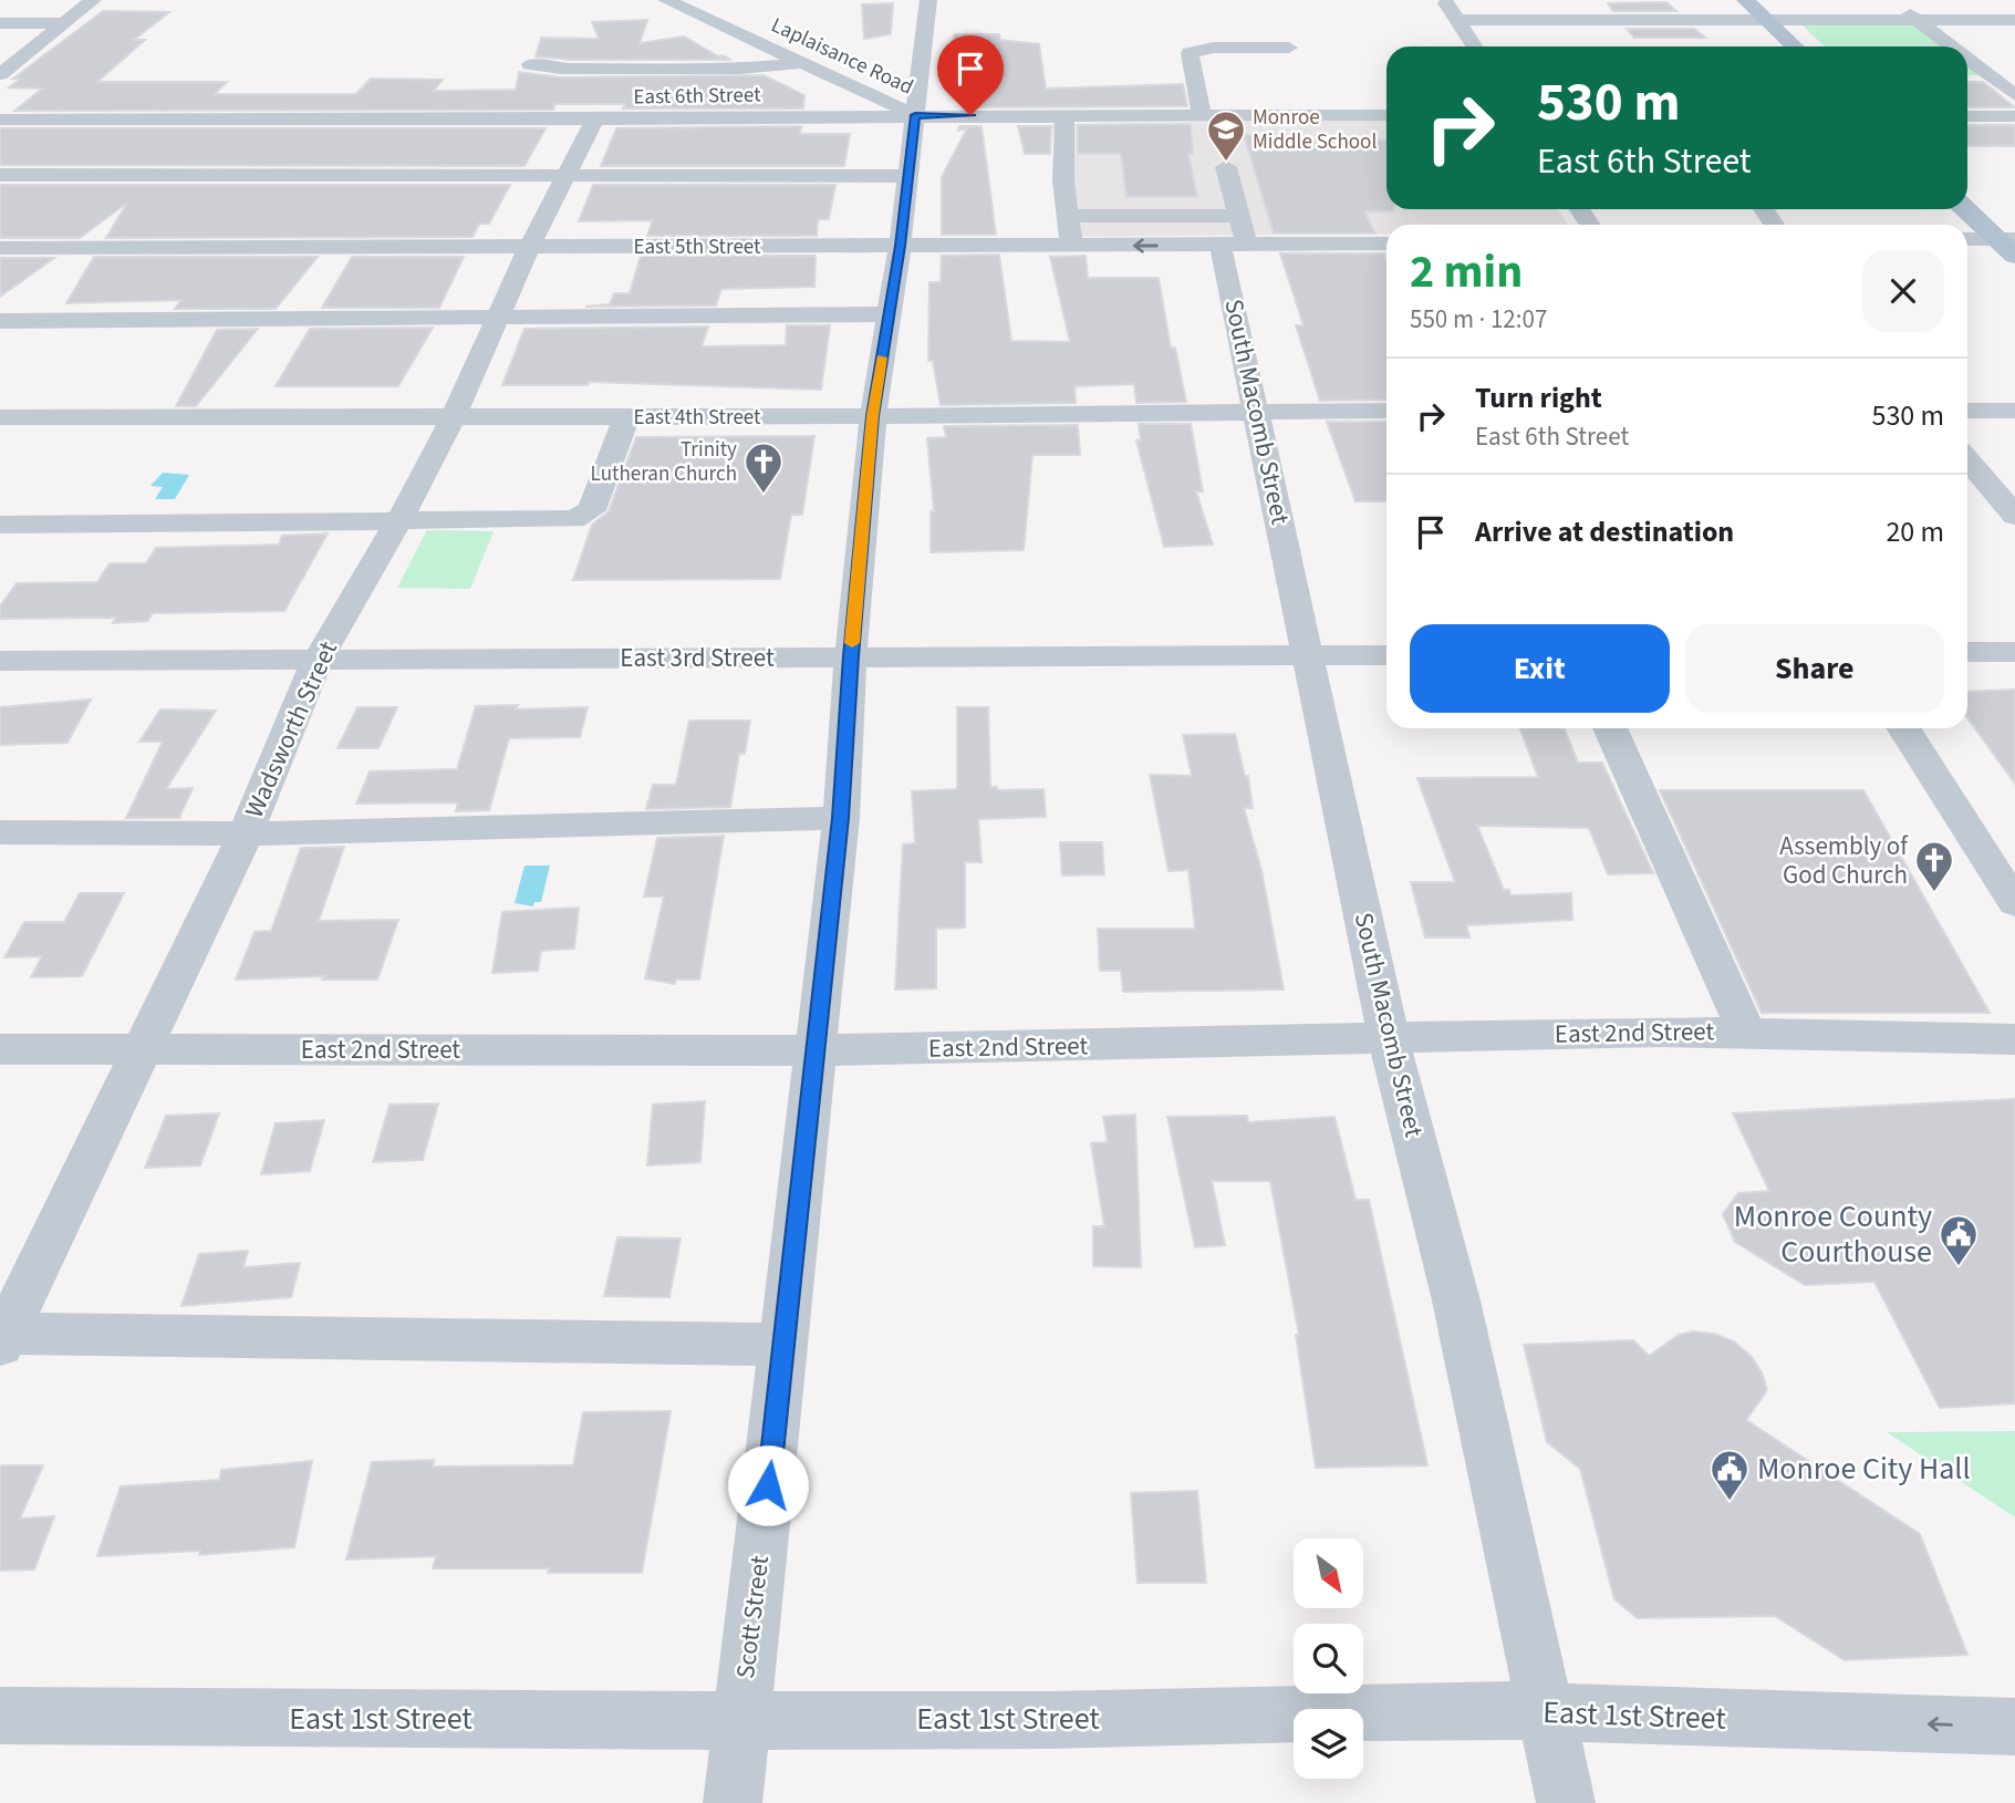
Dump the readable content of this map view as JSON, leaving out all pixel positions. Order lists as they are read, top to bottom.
{
  "streets": {
    "street": [
      "Laplaisance Road",
      "East 6th Street",
      "East 5th Street",
      "South Macomb Street",
      "East 4th Street",
      "East 3rd Street",
      "Wadsworth Street",
      "East 2nd Street",
      "Scott Street",
      "East 1st Street"
    ]
  },
  "crossings": [
    ["Laplaisance Road", "East 6th Street"],
    ["Laplaisance Road", "Scott Street"],
    ["East 6th Street", "Wadsworth Street"],
    ["East 6th Street", "Scott Street"],
    ["East 5th Street", "South Macomb Street"],
    ["East 5th Street", "Wadsworth Street"],
    ["East 5th Street", "Scott Street"],
    ["South Macomb Street", "East 4th Street"],
    ["South Macomb Street", "East 3rd Street"],
    ["South Macomb Street", "East 2nd Street"],
    ["South Macomb Street", "East 1st Street"],
    ["East 4th Street", "Wadsworth Street"],
    ["East 4th Street", "Scott Street"],
    ["East 3rd Street", "Wadsworth Street"],
    ["East 3rd Street", "Scott Street"],
    ["Wadsworth Street", "East 2nd Street"],
    ["East 2nd Street", "Scott Street"],
    ["Scott Street", "East 1st Street"]
  ],
  "places": {
    "school or university": ["Monroe Middle School"],
    "church": ["Trinity Lutheran Church", "Assembly of God Church"],
    "public building": ["Monroe County Courthouse", "Monroe City Hall"]
  },
  "north": "bottom right",
  "page": {
    "turn": ["530 m", "East 6th Street"],
    "heading": ["2 min", "550 m · 12:07"],
    "list": [
      {
        "name": "Turn right",
        "note": "East 6th Street",
        "value": "530 m"
      },
      {
        "name": "Arrive at destination",
        "value": "20 m"
      }
    ],
    "buttons": ["Exit", "Share"]
  }
}
